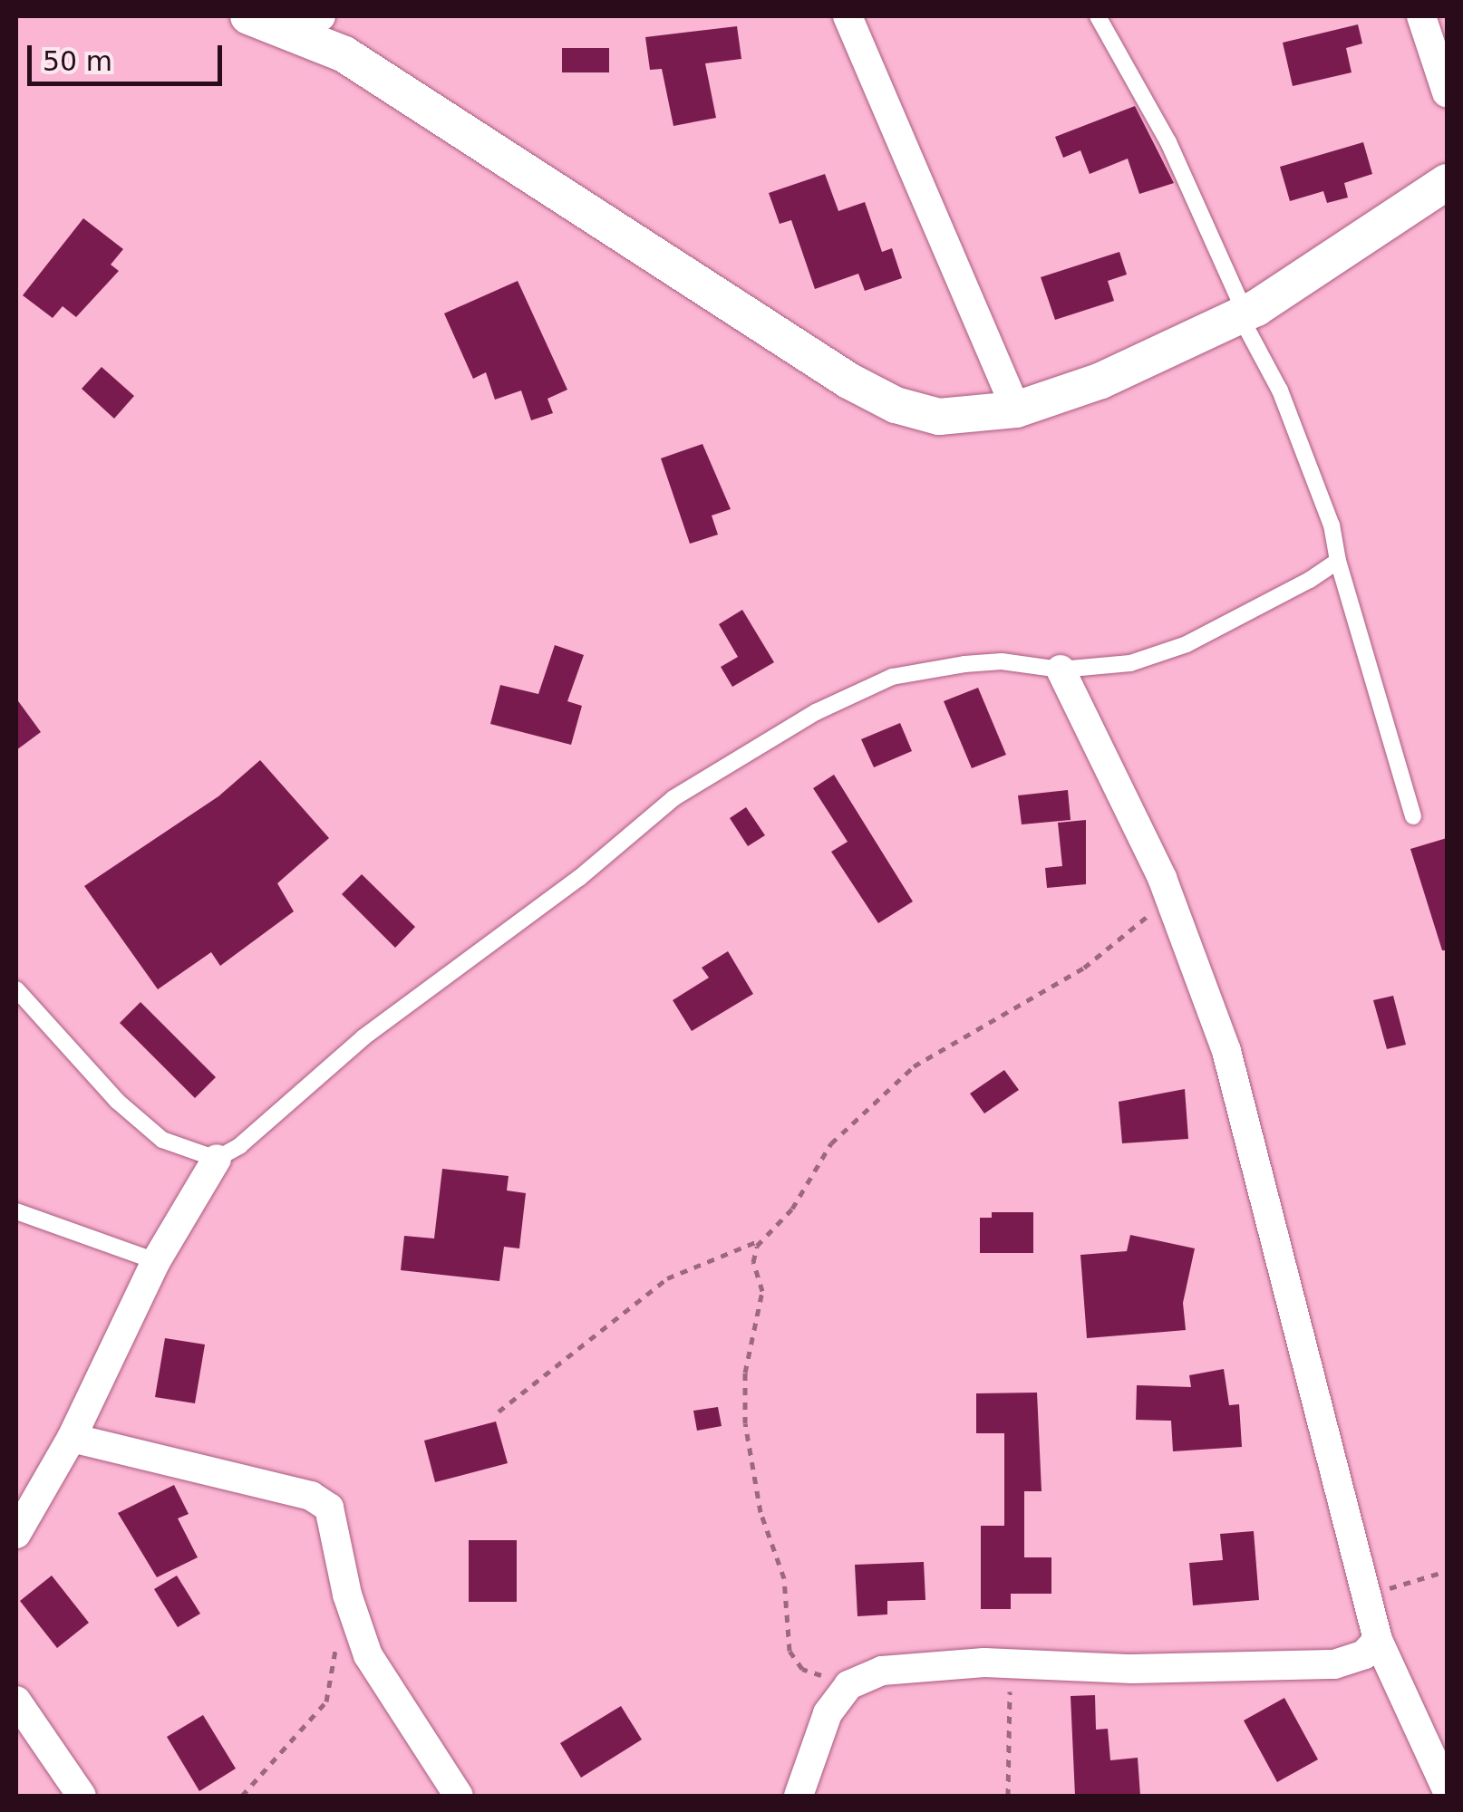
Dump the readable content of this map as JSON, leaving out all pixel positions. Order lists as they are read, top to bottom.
{
  "scale_bar": "50 m"
}
